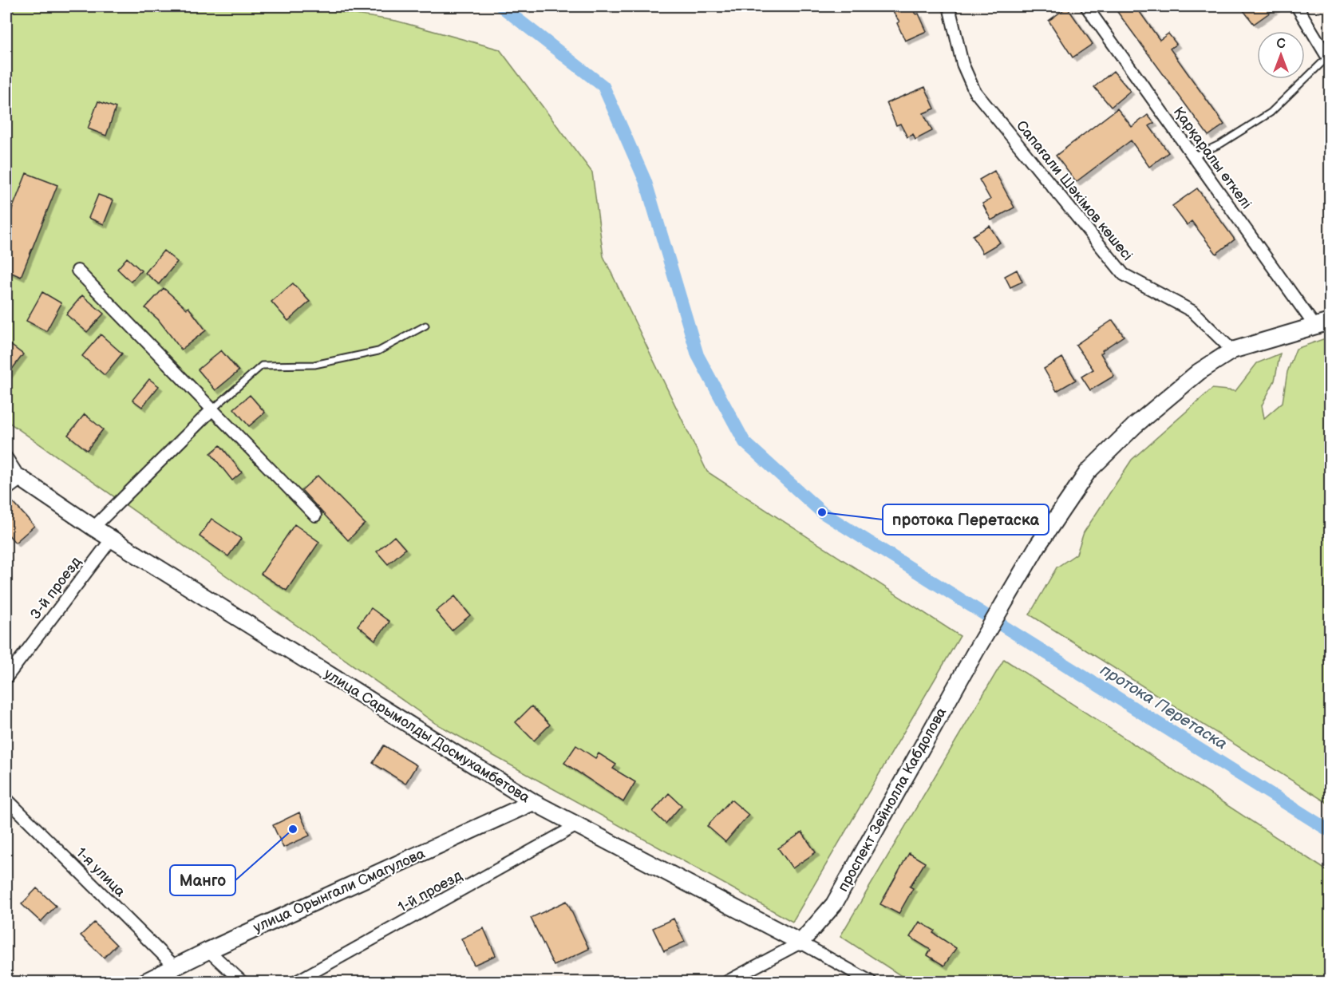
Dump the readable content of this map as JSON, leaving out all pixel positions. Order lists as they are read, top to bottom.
{
  "streets": {
    "main road": ["улица Сарымолды Досмухамбетова", "проспект Зейнолла Кабдолова", "улица Орынгали Смагулова"],
    "street": [
      "Қарқаралы өткелі",
      "Сапағали Шәкімов көшесі",
      "3-й проезд",
      "1-я улица",
      "1-й проезд"
    ]
  },
  "crossings": [
    ["Сапағали Шәкімов көшесі", "проспект Зейнолла Кабдолова"],
    ["3-й проезд", "улица Сарымолды Досмухамбетова"],
    ["улица Сарымолды Досмухамбетова", "проспект Зейнолла Кабдолова"],
    ["улица Сарымолды Досмухамбетова", "улица Орынгали Смагулова"],
    ["улица Сарымолды Досмухамбетова", "1-й проезд"],
    ["1-я улица", "улица Орынгали Смагулова"]
  ],
  "water": ["протока Перетаска"],
  "places": ["протока Перетаска", "Манго"],
  "north": "top"
}
